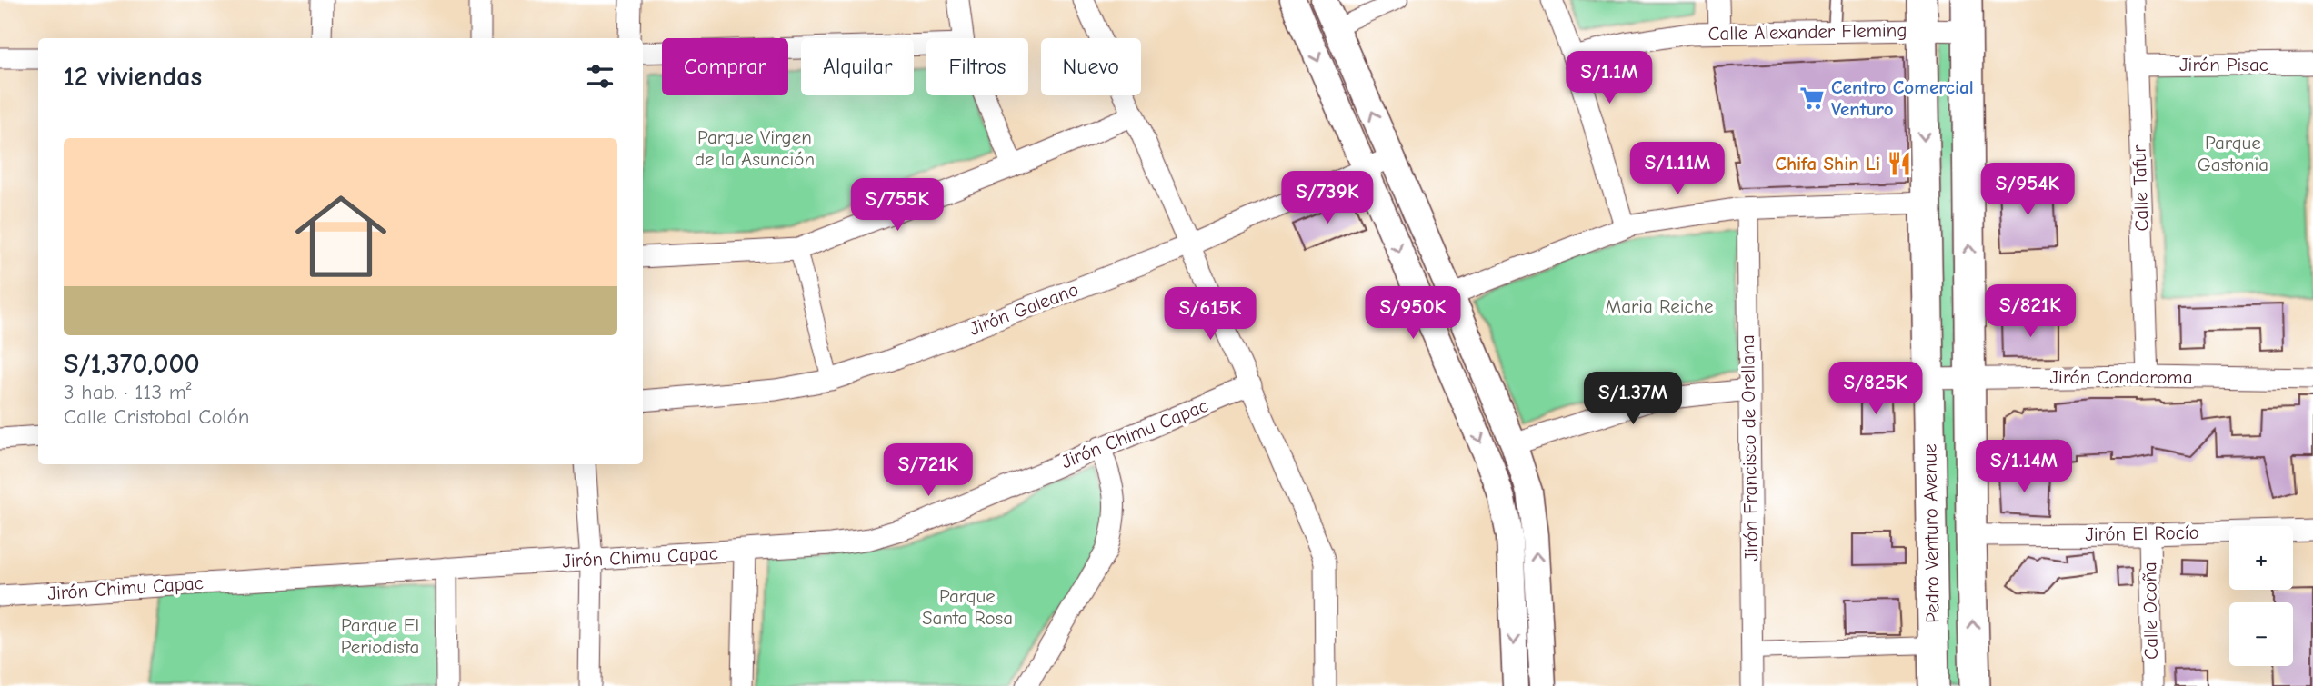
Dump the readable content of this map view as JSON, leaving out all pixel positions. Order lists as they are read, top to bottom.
{
  "streets": {
    "main road": ["Pedro Venturo Avenue"],
    "street": [
      "Calle Alexander Fleming",
      "Jirón Pisac",
      "Calle Tafur",
      "Jirón Galeano",
      "Jirón Condoroma",
      "Jirón Chimu Capac",
      "Jirón Francisco de Orellana",
      "Jirón El Rocío",
      "Calle Ocoña"
    ]
  },
  "crossings": [
    ["Calle Alexander Fleming", "Pedro Venturo Avenue"],
    ["Jirón Pisac", "Calle Tafur"],
    ["Calle Tafur", "Jirón Condoroma"],
    ["Jirón Condoroma", "Pedro Venturo Avenue"],
    ["Pedro Venturo Avenue", "Jirón El Rocío"],
    ["Jirón El Rocío", "Calle Ocoña"]
  ],
  "parks": [
    "Parque Virgen de la Asunción",
    "Parque Gastonia",
    "Maria Reiche",
    "Parque Santa Rosa",
    "Parque El Periodista"
  ],
  "places": {
    "supermarket": ["Centro Comercial Venturo"],
    "restaurant": ["Chifa Shin Li"]
  },
  "page": {
    "chip": [
      "Comprar",
      "Alquilar",
      "Filtros",
      "Nuevo"
    ],
    "heading": "12 viviendas",
    "price": [
      "S/1.1M",
      "S/1.11M",
      "S/954K",
      "S/739K",
      "S/755K",
      "S/821K",
      "S/950K",
      "S/615K",
      "S/825K",
      "S/1.37M",
      "S/1.14M",
      "S/721K"
    ],
    "list": [
      {
        "name": "S/1,370,000",
        "note": "3 hab. · 113 m² · Calle Cristobal Colón"
      }
    ],
    "map_buttons": ["+", "−"]
  }
}
